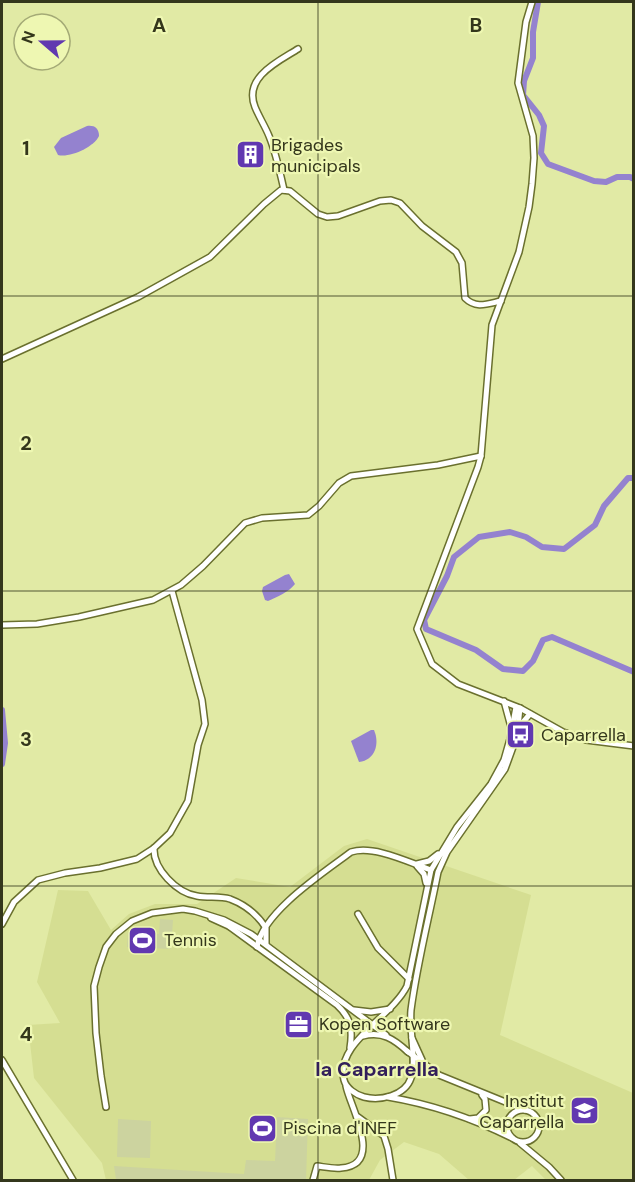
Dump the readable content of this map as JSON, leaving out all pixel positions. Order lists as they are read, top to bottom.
{
  "districts": ["la Caparrella"],
  "places": {
    "building": ["Brigades municipals"],
    "bus stop": ["Caparrella"],
    "sports": ["Tennis", "Piscina d'INEF"],
    "office": ["Kopen Software"],
    "school or university": ["Institut Caparrella"]
  },
  "north": "left",
  "grid": {
    "columns": ["A", "B"],
    "rows": [
      "1",
      "2",
      "3",
      "4"
    ]
  }
}
